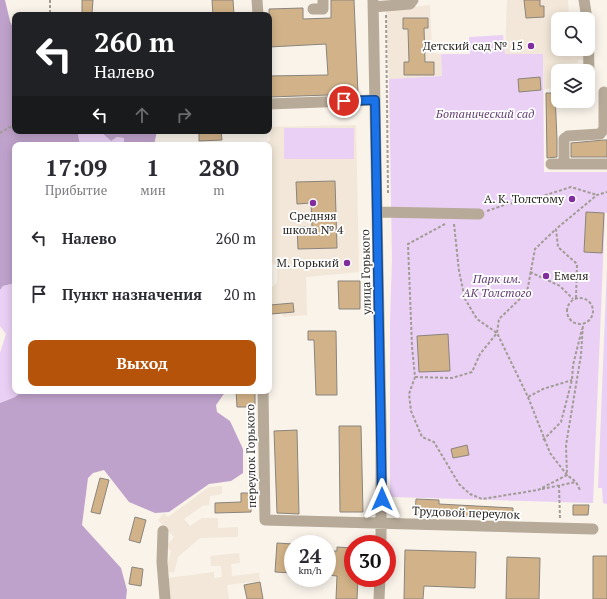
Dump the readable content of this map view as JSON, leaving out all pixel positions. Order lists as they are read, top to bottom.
{
  "streets": {
    "street": ["улица Горького", "переулок Горького", "Трудовой переулок"]
  },
  "crossings": [
    ["улица Горького", "Трудовой переулок"],
    ["переулок Горького", "Трудовой переулок"]
  ],
  "parks": ["Ботанический сад", "Парк им. АК Толстого"],
  "places": [
    "Детский сад № 15",
    "А. К. Толстому",
    "Средняя школа № 4",
    "М. Горький",
    "Емеля"
  ],
  "page": {
    "turn": ["260 m", "Налево"],
    "eta": [
      "17:09",
      "Прибытие",
      "1",
      "мин",
      "280",
      "m"
    ],
    "list": [
      {
        "name": "Налево",
        "value": "260 m"
      },
      {
        "name": "Пункт назначения",
        "value": "20 m"
      }
    ],
    "buttons": "Выход",
    "speed": "24 km/h",
    "limit": "30"
  }
}
